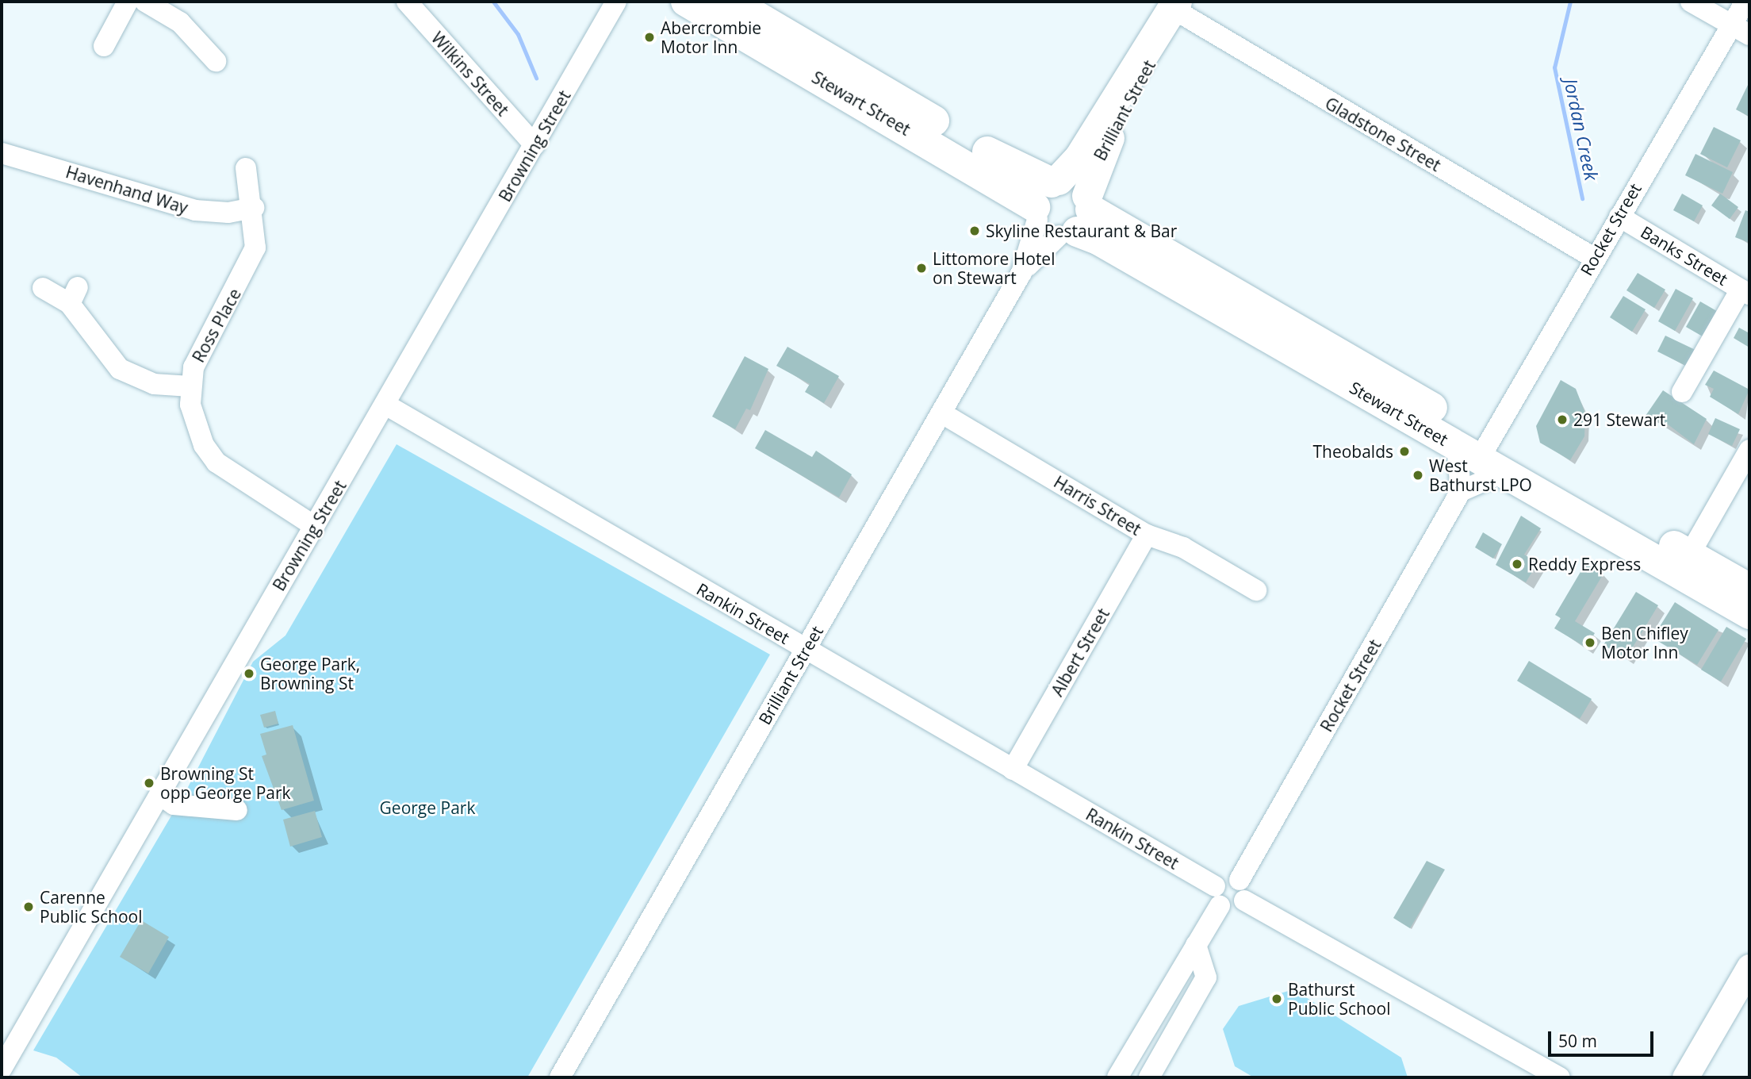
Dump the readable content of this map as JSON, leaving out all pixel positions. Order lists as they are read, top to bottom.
{
  "streets": {
    "highway": ["Stewart Street", "Brilliant Street"],
    "street": [
      "Wilkins Street",
      "Gladstone Street",
      "Browning Street",
      "Havenhand Way",
      "Rocket Street",
      "Banks Street",
      "Ross Place",
      "Harris Street",
      "Rankin Street",
      "Albert Street"
    ]
  },
  "crossings": [
    ["Wilkins Street", "Browning Street"],
    ["Stewart Street", "Brilliant Street"],
    ["Stewart Street", "Rocket Street"],
    ["Brilliant Street", "Gladstone Street"],
    ["Brilliant Street", "Harris Street"],
    ["Brilliant Street", "Rankin Street"],
    ["Gladstone Street", "Rocket Street"],
    ["Browning Street", "Ross Place"],
    ["Browning Street", "Rankin Street"],
    ["Havenhand Way", "Ross Place"],
    ["Rocket Street", "Banks Street"],
    ["Rocket Street", "Rankin Street"],
    ["Harris Street", "Albert Street"],
    ["Rankin Street", "Albert Street"]
  ],
  "water": ["Jordan Creek"],
  "parks": ["George Park"],
  "places": [
    "Abercrombie Motor Inn",
    "Skyline Restaurant & Bar",
    "Littomore Hotel on Stewart",
    "291 Stewart",
    "Theobalds",
    "West Bathurst LPO",
    "Reddy Express",
    "Ben Chifley Motor Inn",
    "George Park, Browning St",
    "Browning St opp George Park",
    "Carenne Public School",
    "Bathurst Public School"
  ],
  "scale_bar": "50 m"
}
